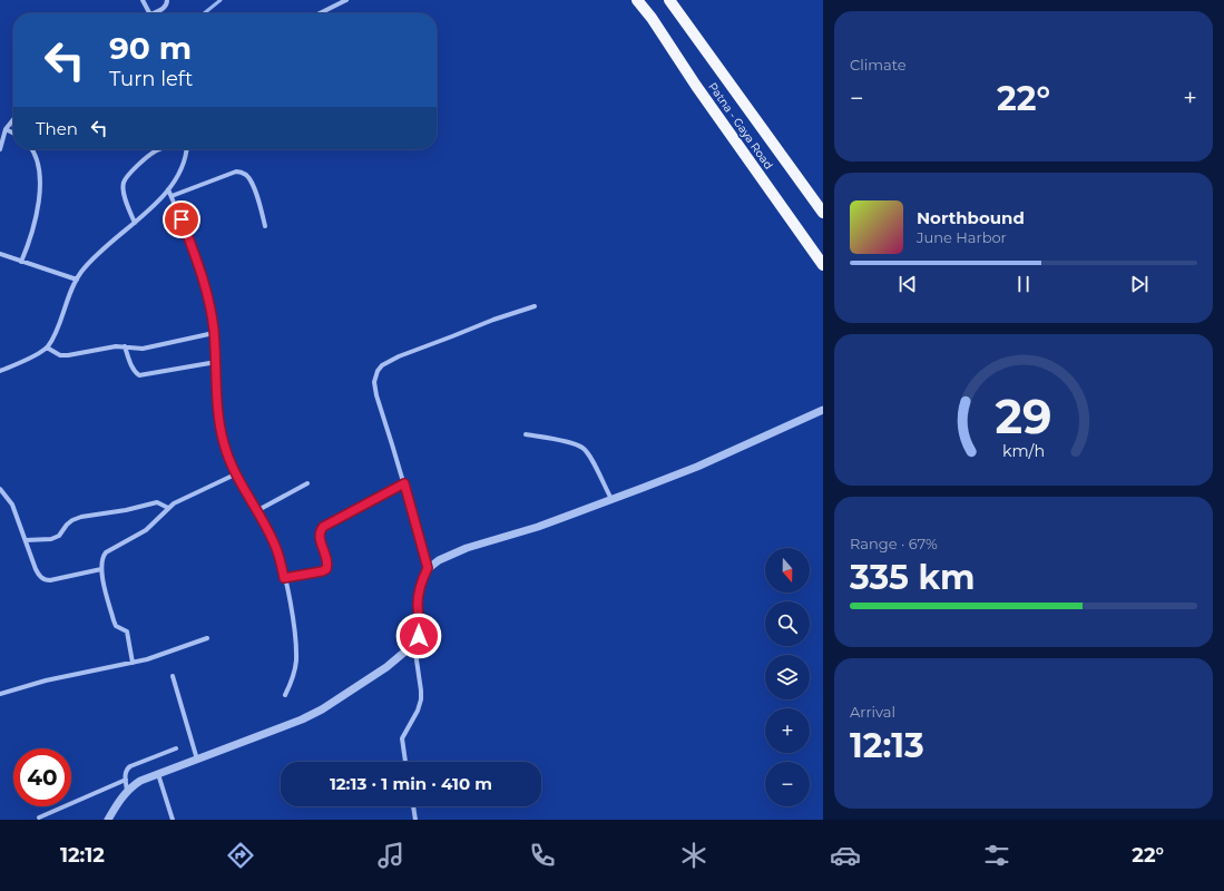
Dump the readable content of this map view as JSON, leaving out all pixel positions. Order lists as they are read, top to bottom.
{
  "streets": {
    "main road": ["Patna - Gaya Road"]
  },
  "north": "bottom",
  "page": {
    "tile": [
      "Climate",
      ["Range · 67%", "335 km"],
      ["Arrival", "12:13"]
    ],
    "turn": ["90 m", "Turn left"],
    "heat": ["−", "22°", "+"],
    "then": "Then",
    "song": ["Northbound", "June Harbor"],
    "map_buttons": ["+", "−"],
    "limit": "40",
    "trip": "12:13 · 1 min · 410 m",
    "tabs": ["12:12", "22°"],
    "gauge": ["29", "km/h"]
  }
}
